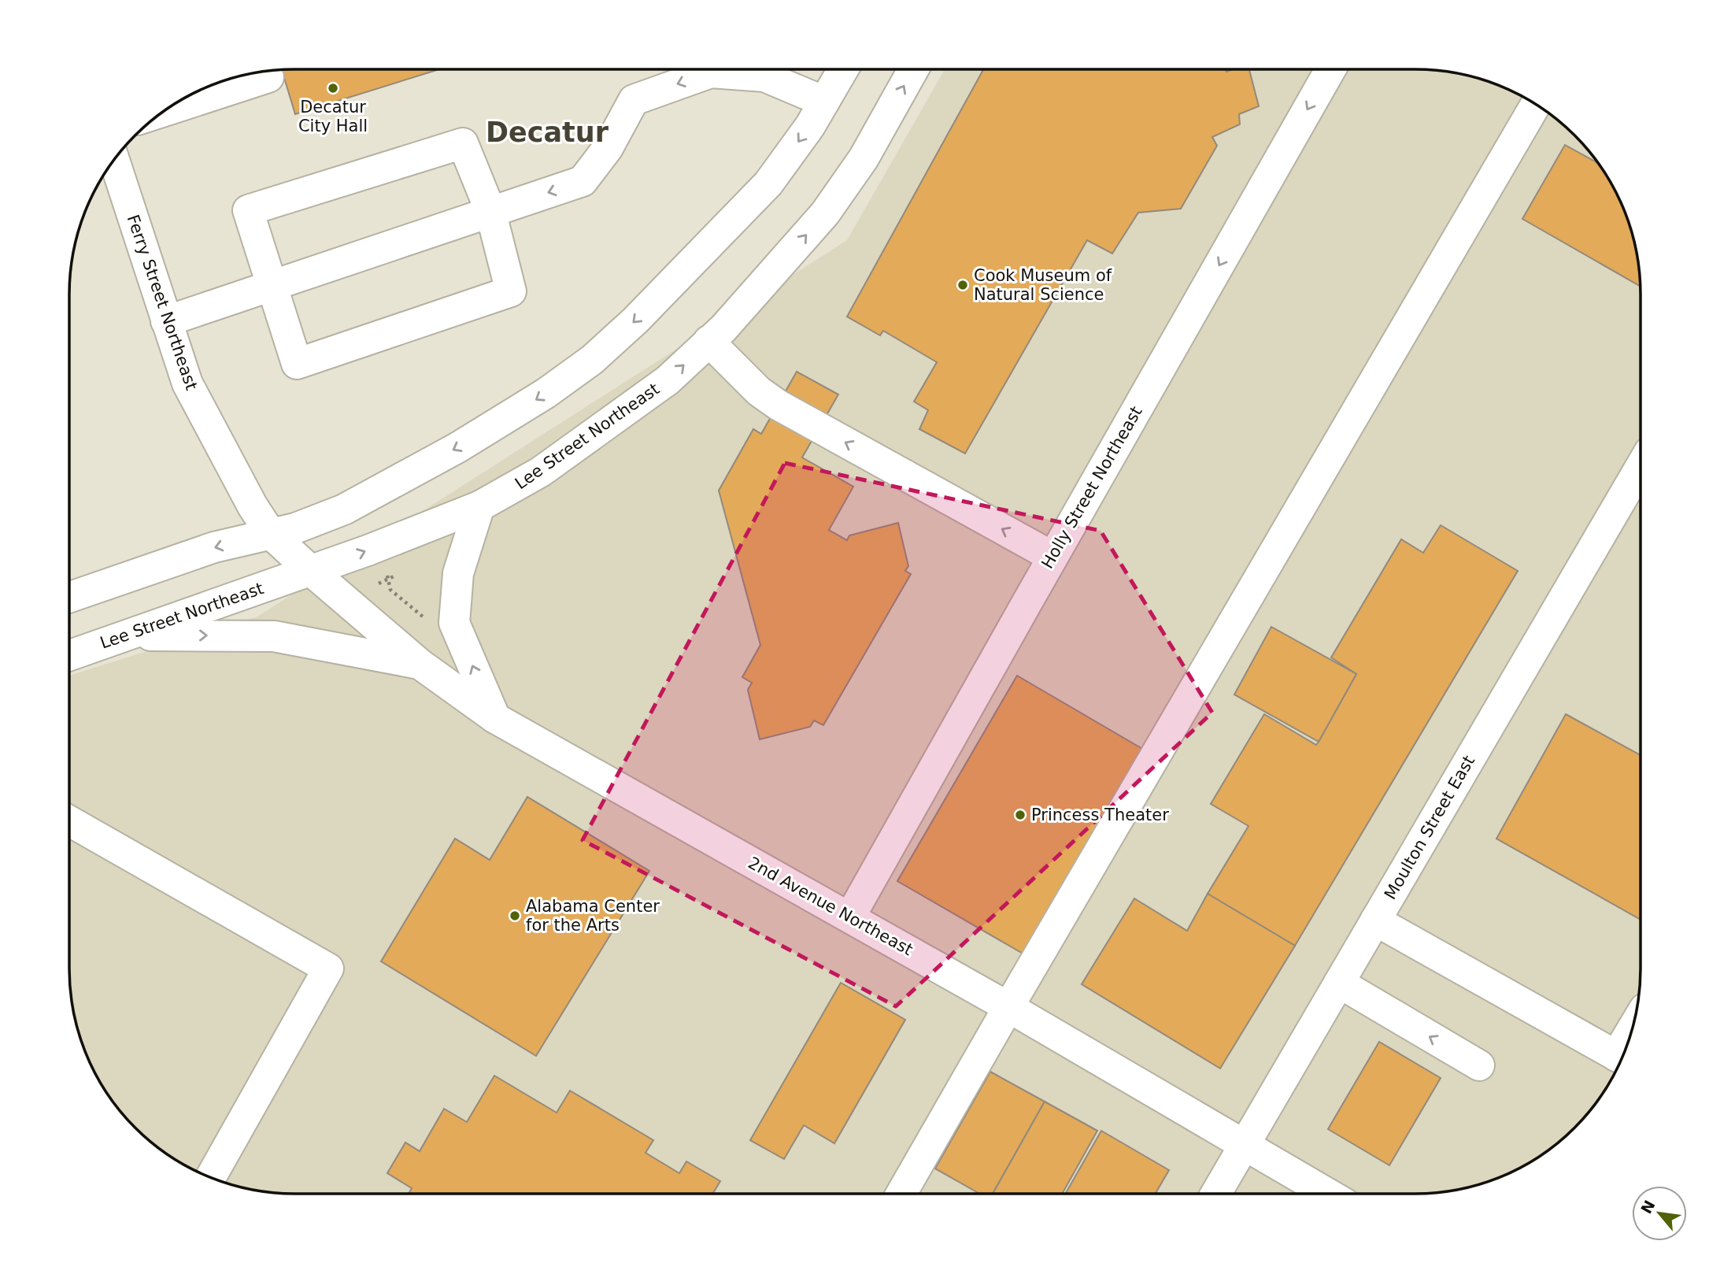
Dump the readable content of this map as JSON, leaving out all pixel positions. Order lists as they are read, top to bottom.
{
  "streets": {
    "street": [
      "Ferry Street Northeast",
      "Lee Street Northeast",
      "Holly Street Northeast",
      "Moulton Street East",
      "2nd Avenue Northeast"
    ]
  },
  "crossings": [
    ["Ferry Street Northeast", "Lee Street Northeast"],
    ["Ferry Street Northeast", "2nd Avenue Northeast"],
    ["Lee Street Northeast", "2nd Avenue Northeast"],
    ["Holly Street Northeast", "2nd Avenue Northeast"],
    ["Moulton Street East", "2nd Avenue Northeast"]
  ],
  "districts": ["Decatur"],
  "places": [
    "Decatur City Hall",
    "Cook Museum of Natural Science",
    "Princess Theater",
    "Alabama Center for the Arts"
  ],
  "north": "top left"
}
